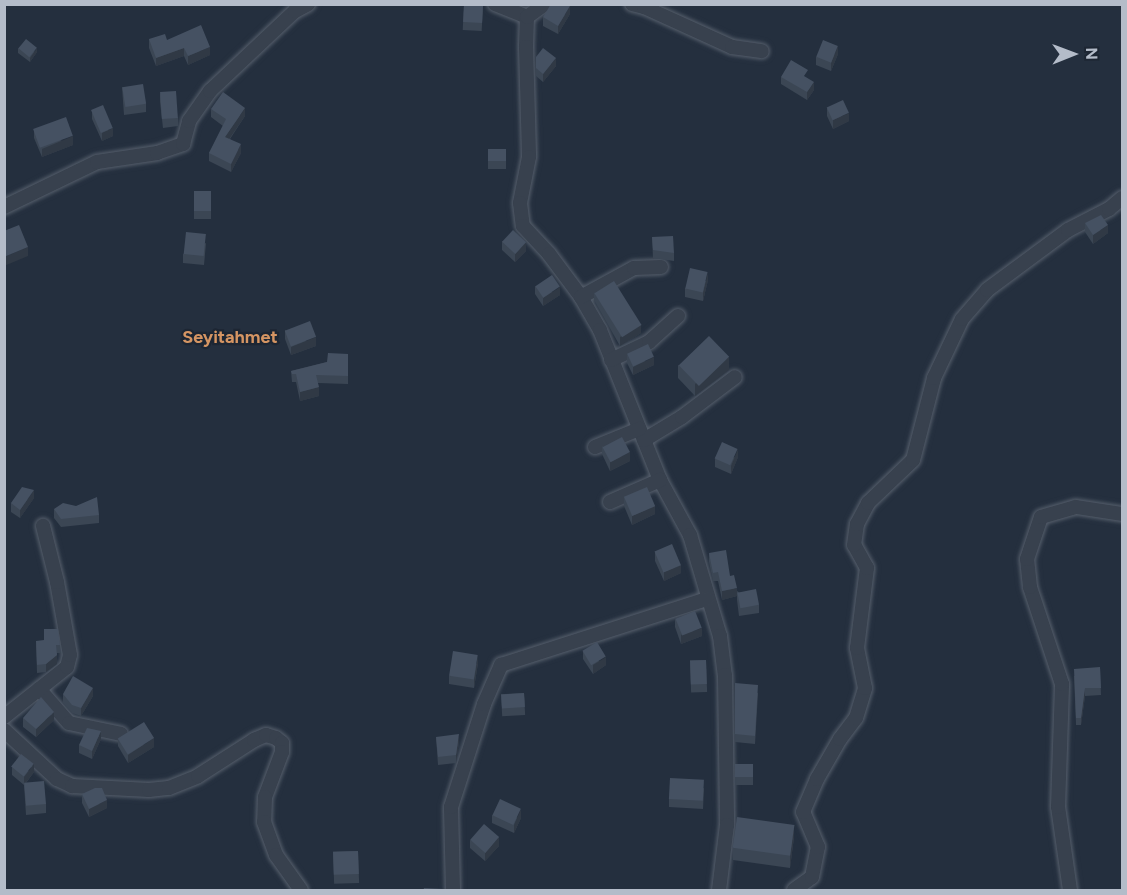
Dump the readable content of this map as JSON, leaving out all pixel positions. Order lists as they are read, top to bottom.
{
  "districts": ["Seyitahmet"],
  "north": "right"
}
